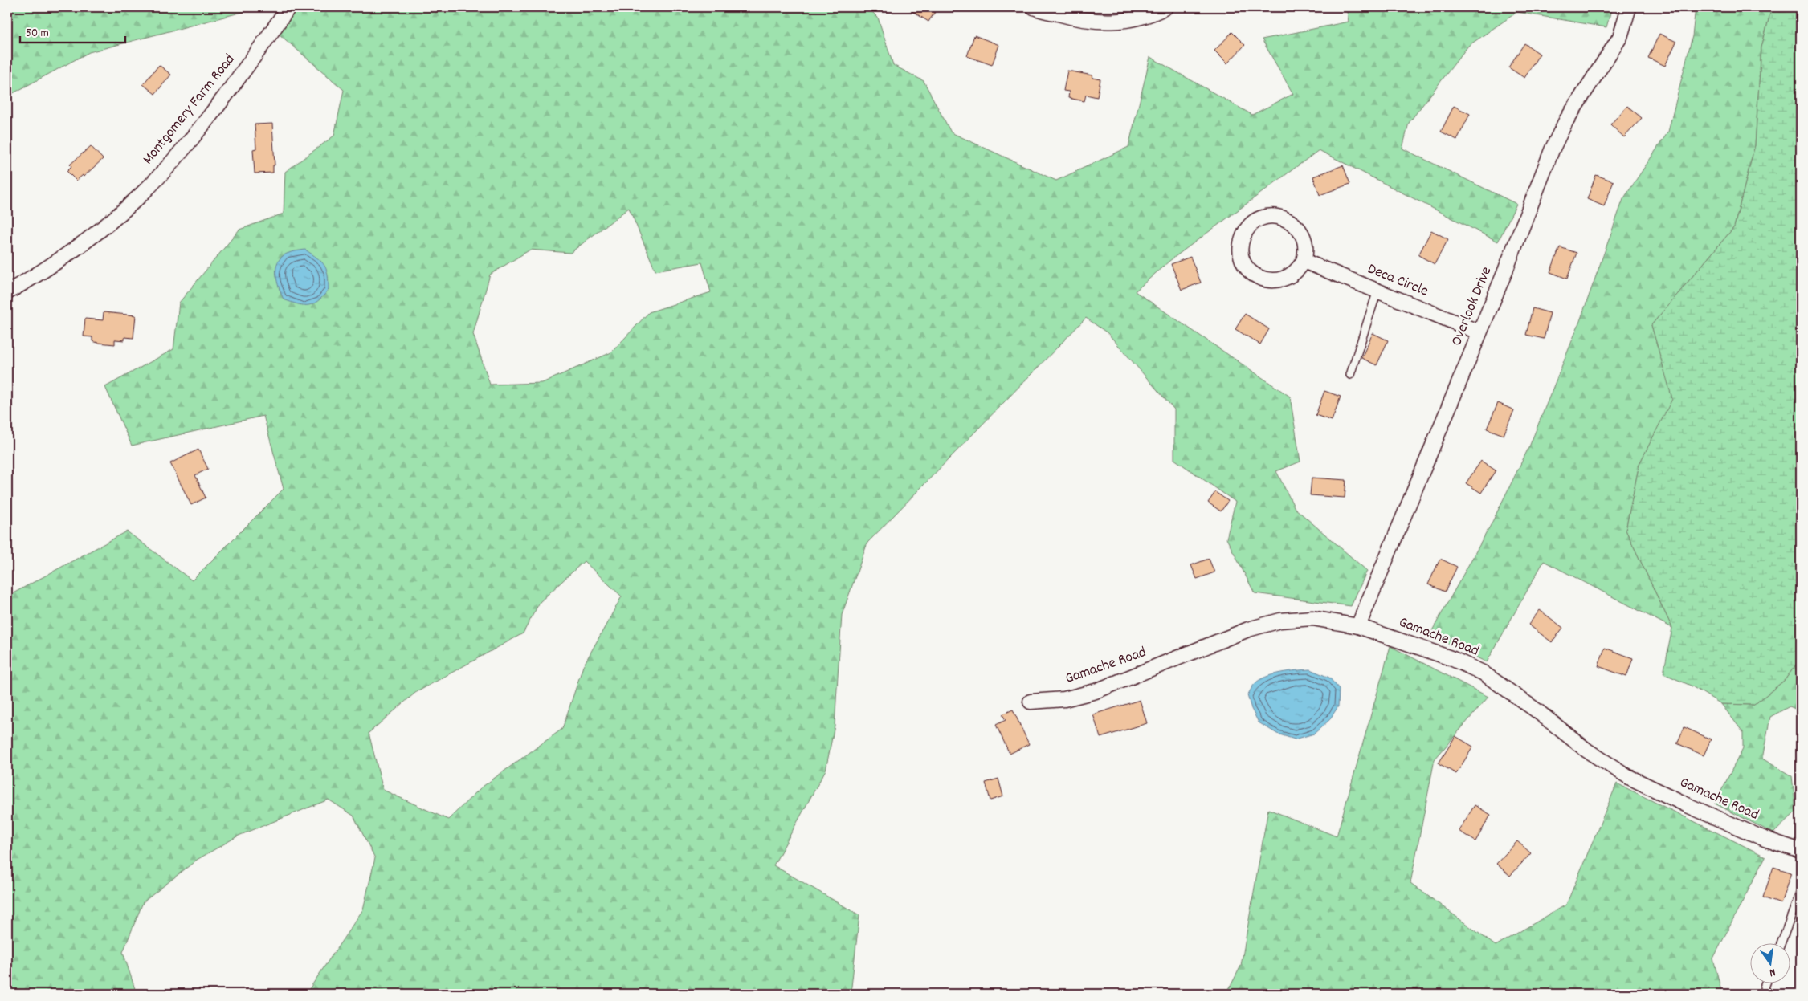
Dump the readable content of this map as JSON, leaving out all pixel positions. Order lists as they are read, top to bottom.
{
  "streets": {
    "street": [
      "Montgomery Farm Road",
      "Deca Circle",
      "Overlook Drive",
      "Gamache Road"
    ]
  },
  "crossings": [
    ["Deca Circle", "Overlook Drive"],
    ["Overlook Drive", "Gamache Road"]
  ],
  "scale_bar": "50 m",
  "north": "bottom"
}
